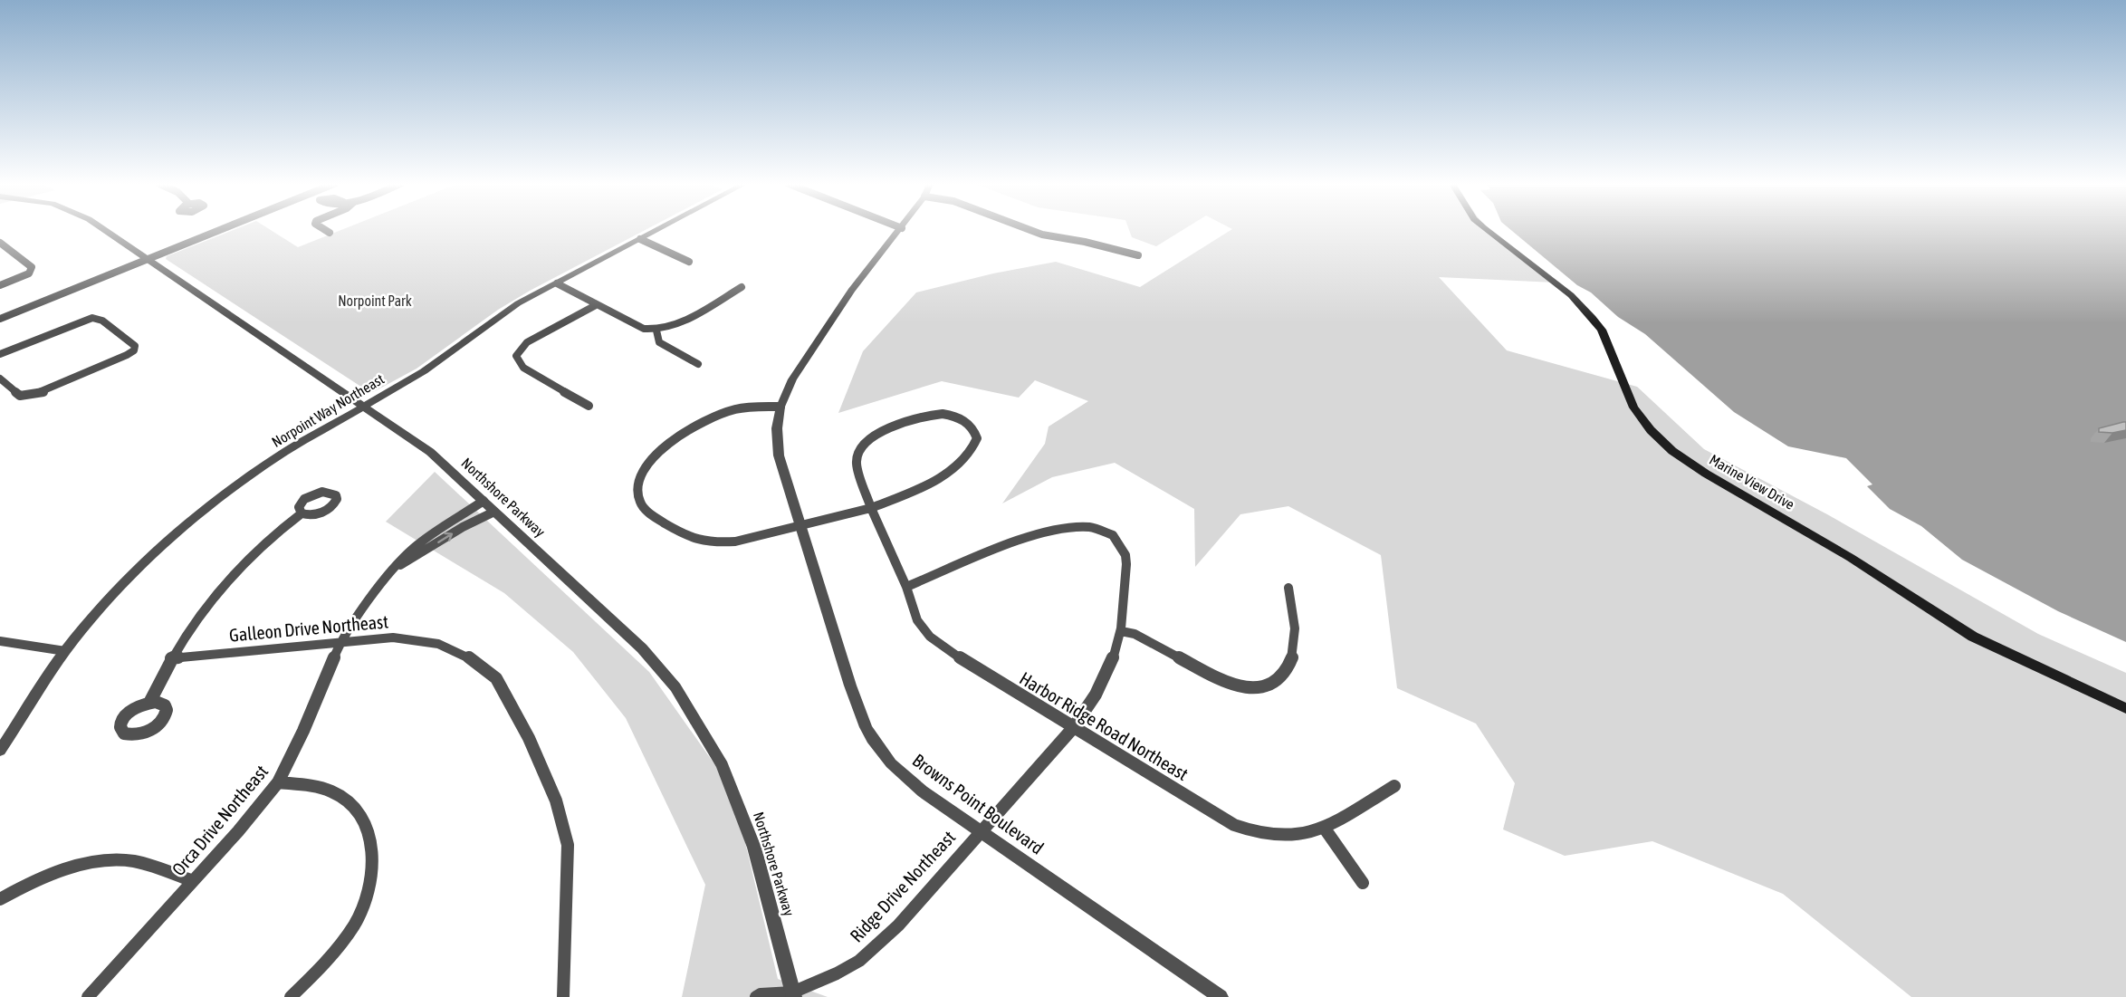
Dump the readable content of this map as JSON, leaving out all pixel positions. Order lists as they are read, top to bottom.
{
  "streets": {
    "main road": ["Marine View Drive"],
    "street": [
      "Norpoint Way Northeast",
      "Northshore Parkway",
      "Galleon Drive Northeast",
      "Harbor Ridge Road Northeast",
      "Browns Point Boulevard",
      "Orca Drive Northeast",
      "Ridge Drive Northeast"
    ]
  },
  "crossings": [
    ["Norpoint Way Northeast", "Northshore Parkway"],
    ["Northshore Parkway", "Orca Drive Northeast"],
    ["Northshore Parkway", "Ridge Drive Northeast"],
    ["Galleon Drive Northeast", "Orca Drive Northeast"],
    ["Harbor Ridge Road Northeast", "Ridge Drive Northeast"],
    ["Browns Point Boulevard", "Ridge Drive Northeast"]
  ],
  "parks": ["Norpoint Park"]
}
